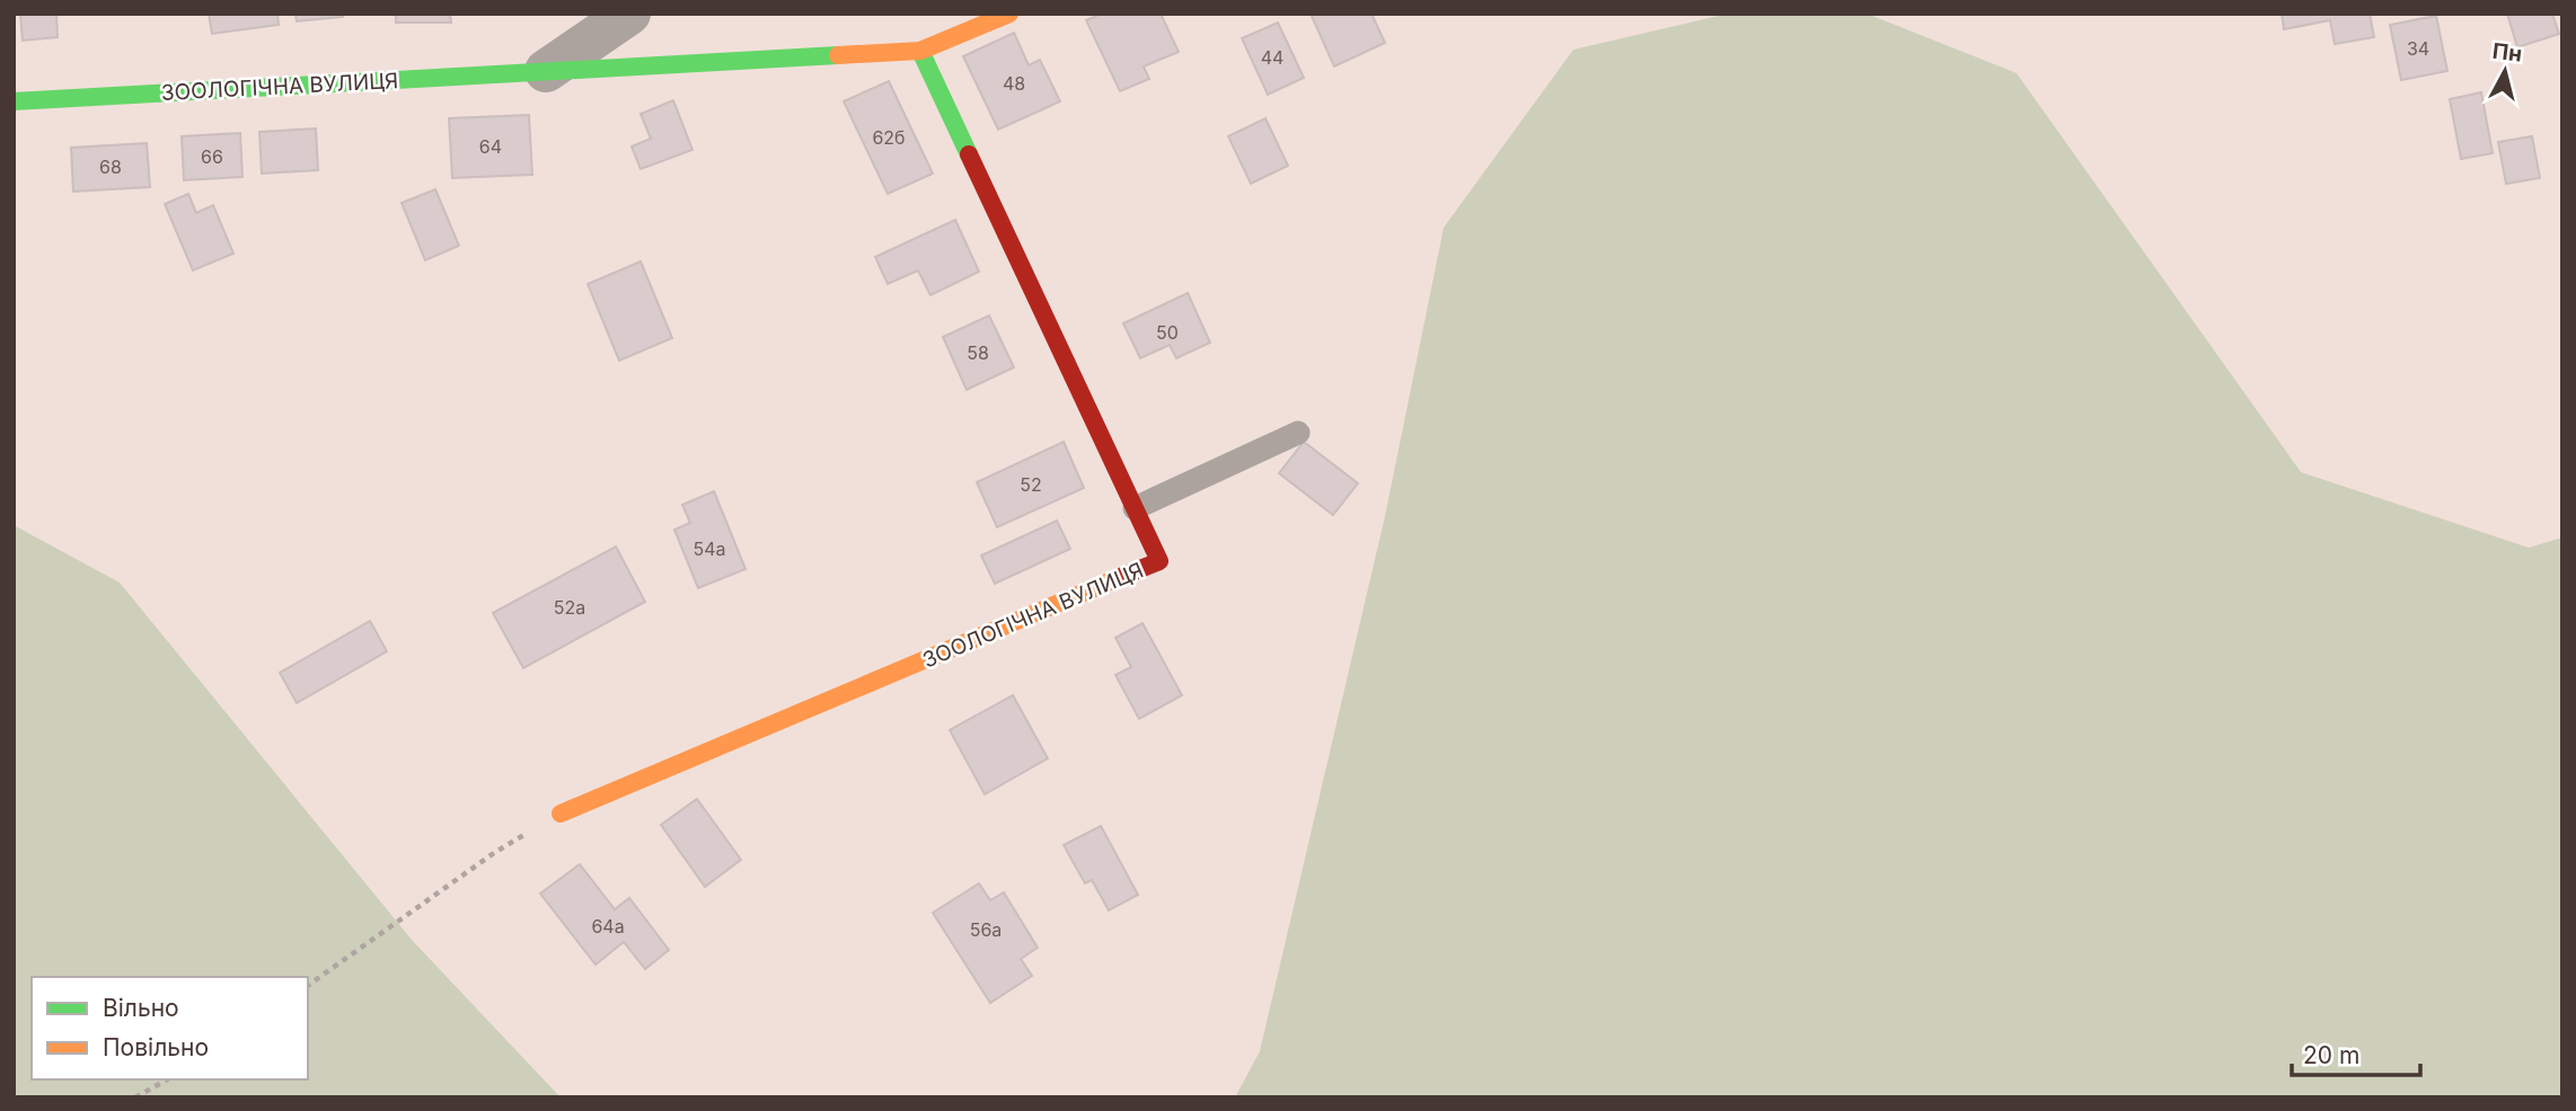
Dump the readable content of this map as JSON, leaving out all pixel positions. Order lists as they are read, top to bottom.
{
  "streets": {
    "street": ["ЗООЛОГІЧНА ВУЛИЦЯ"]
  },
  "house_numbers": [
    "34",
    "44",
    "48",
    "62б",
    "64",
    "66",
    "68",
    "50",
    "58",
    "52",
    "54а",
    "52а",
    "64а",
    "56а"
  ],
  "legend": ["Вільно", "Повільно"],
  "scale_bar": "20 m",
  "north": "top"
}
